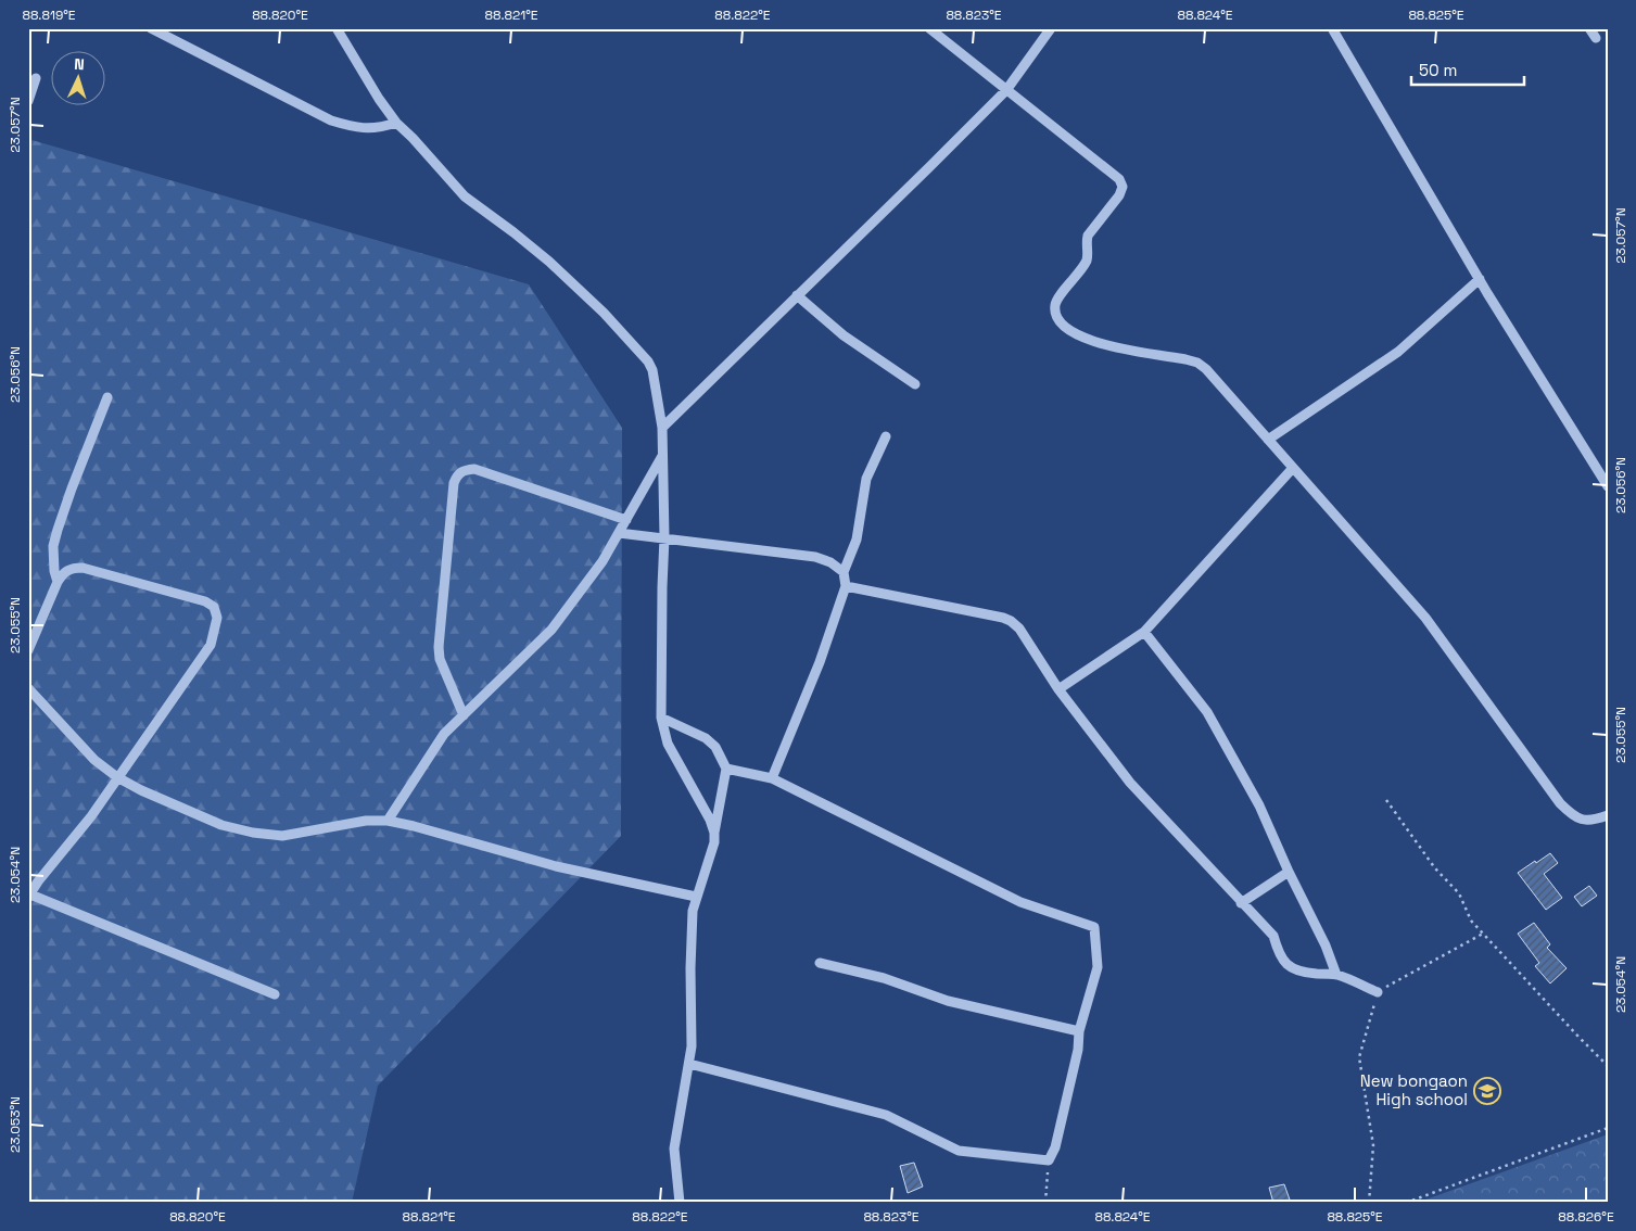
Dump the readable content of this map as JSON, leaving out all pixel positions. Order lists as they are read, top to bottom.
{
  "places": {
    "school or university": ["New bongaon High school"]
  },
  "scale_bar": "50 m",
  "north": "top",
  "coordinates": [
    "88.819°E",
    "88.820°E",
    "88.821°E",
    "88.822°E",
    "88.823°E",
    "88.824°E",
    "88.825°E",
    "23.057°N",
    "23.056°N",
    "23.055°N",
    "23.054°N",
    "23.053°N",
    "88.826°E"
  ]
}
